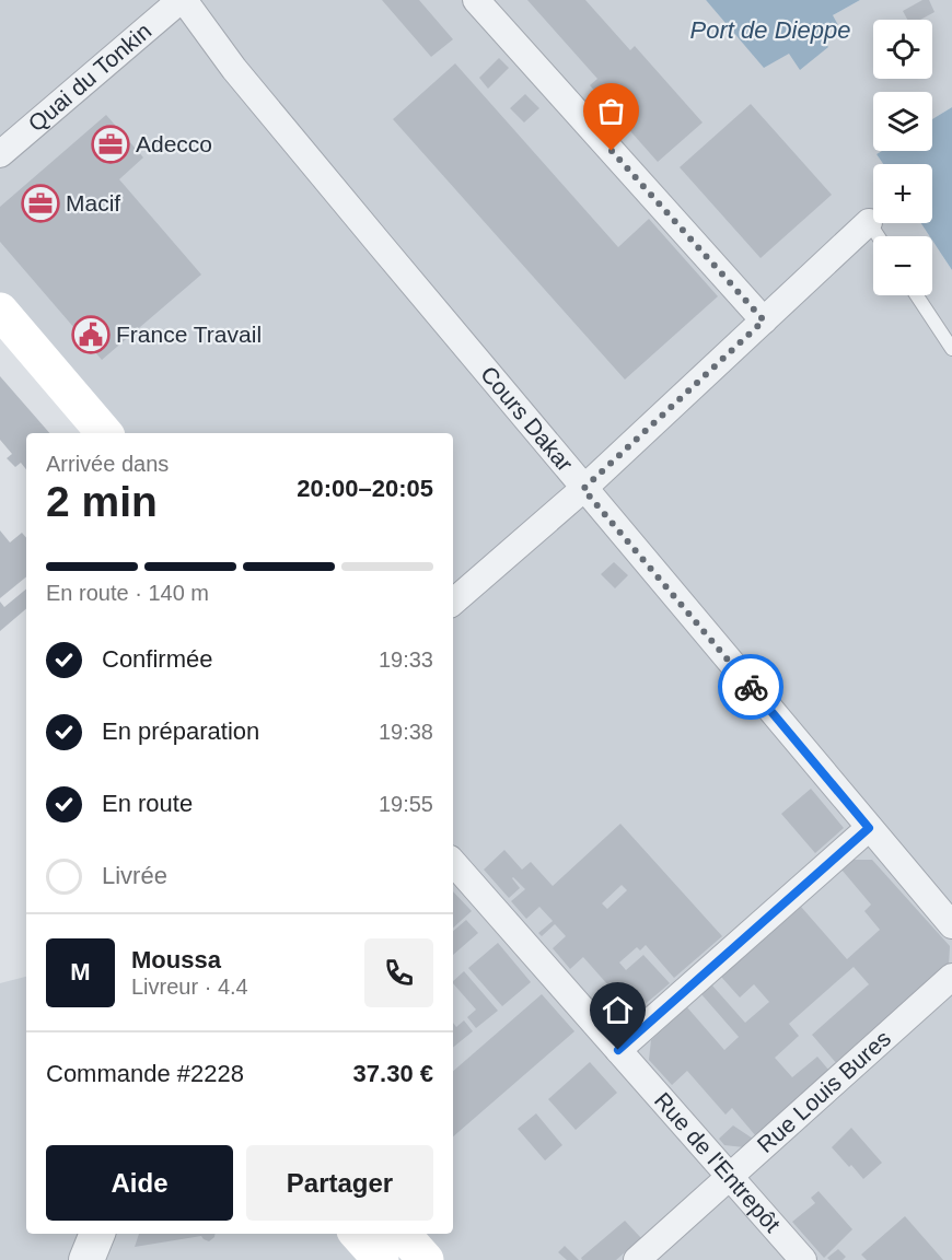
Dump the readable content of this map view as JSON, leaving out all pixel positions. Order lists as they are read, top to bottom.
{
  "streets": {
    "street": [
      "Quai du Tonkin",
      "Cours Dakar",
      "Rue Louis Bures",
      "Rue de l'Entrepôt"
    ]
  },
  "crossings": [
    ["Quai du Tonkin", "Cours Dakar"],
    ["Rue Louis Bures", "Rue de l'Entrepôt"]
  ],
  "water": ["Port de Dieppe"],
  "places": {
    "office": ["Adecco", "Macif"],
    "public building": ["France Travail"]
  },
  "page": {
    "map_buttons": ["+", "−"],
    "heading": ["2 min", "Arrivée dans", "20:00–20:05"],
    "panel": [
      "Moussa",
      "Livreur · 4.4",
      "Commande #2228",
      "37.30 €"
    ],
    "bar": "En route · 140 m",
    "list": [
      ["Confirmée", "19:33"],
      ["En préparation", "19:38"],
      ["En route", "19:55"],
      "Livrée"
    ],
    "round": "M",
    "buttons": ["Aide", "Partager"]
  }
}
